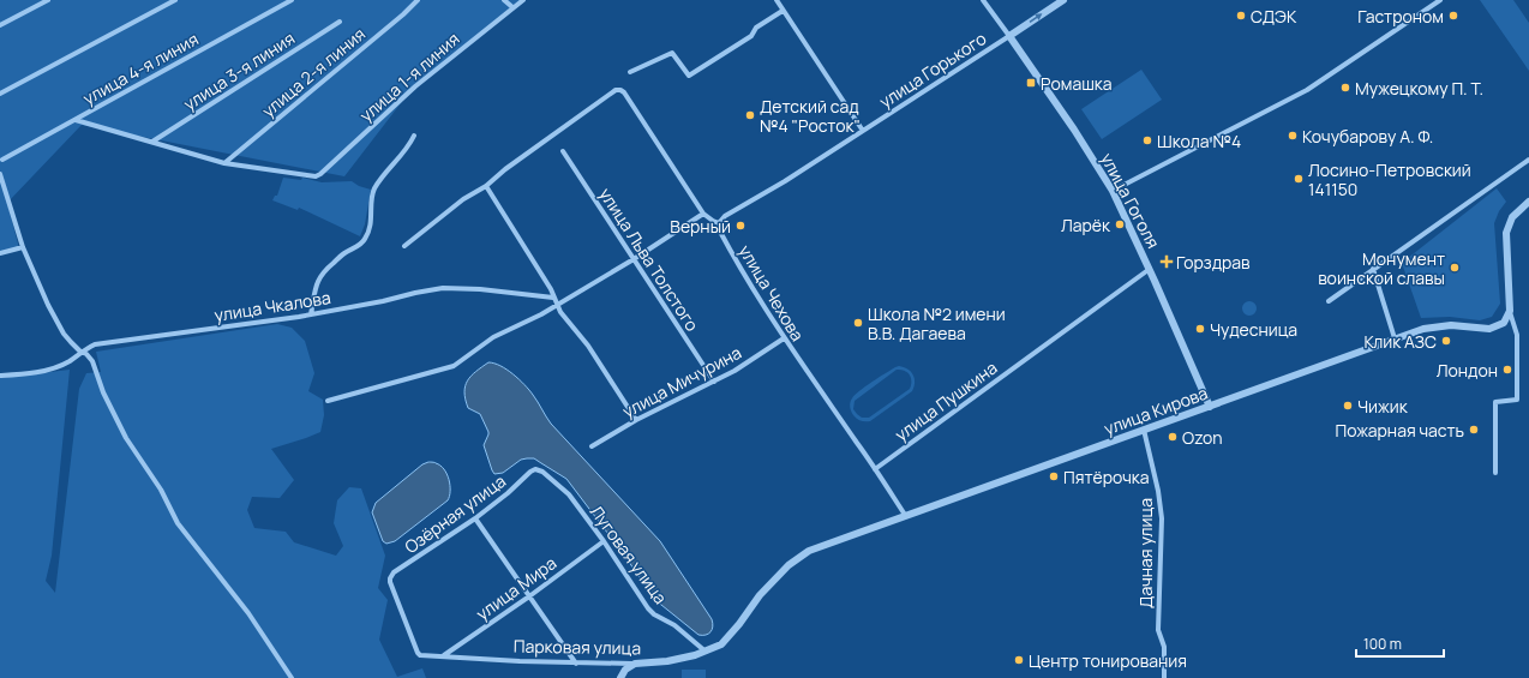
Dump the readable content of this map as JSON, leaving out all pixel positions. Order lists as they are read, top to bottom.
{
  "streets": {
    "street": [
      "улица 4-я линия",
      "улица Горького",
      "улица 3-я линия",
      "улица 2-я линия",
      "улица 1-я линия",
      "улица Гоголя",
      "улица Льва Толстого",
      "улица Чехова",
      "улица Чкалова",
      "улица Мичурина",
      "улица Пушкина",
      "улица Кирова",
      "Озёрная улица",
      "Дачная улица",
      "Луговая улица",
      "улица Мира",
      "Парковая улица"
    ]
  },
  "crossings": [
    ["улица Горького", "улица Гоголя"],
    ["улица Горького", "улица Чехова"],
    ["улица 2-я линия", "улица 1-я линия"],
    ["улица Гоголя", "улица Пушкина"],
    ["улица Гоголя", "улица Кирова"],
    ["улица Льва Толстого", "улица Мичурина"],
    ["улица Чехова", "улица Мичурина"],
    ["улица Чехова", "улица Пушкина"],
    ["улица Чехова", "улица Кирова"],
    ["улица Кирова", "Дачная улица"],
    ["улица Кирова", "Парковая улица"],
    ["Озёрная улица", "Луговая улица"],
    ["Озёрная улица", "Парковая улица"],
    ["Луговая улица", "улица Мира"],
    ["Луговая улица", "Парковая улица"],
    ["улица Мира", "Парковая улица"]
  ],
  "places": {
    "other": [
      "СДЭК",
      "Гастроном",
      "Мужецкому П. Т.",
      "Детский сад №4 \"Росток\"",
      "Кочубарову А. Ф.",
      "Школа №4",
      "Лосино-Петровский 141150",
      "Ларёк",
      "Верный",
      "Монумент воинской славы",
      "Школа №2 имени В.В. Дагаева",
      "Чудесница",
      "Клик АЗС",
      "Лондон",
      "Чижик",
      "Пожарная часть",
      "Ozon",
      "Пятёрочка",
      "Центр тонирования"
    ],
    "transit": ["Ромашка"],
    "health": ["Горздрав"]
  },
  "scale_bar": "100 m"
}
